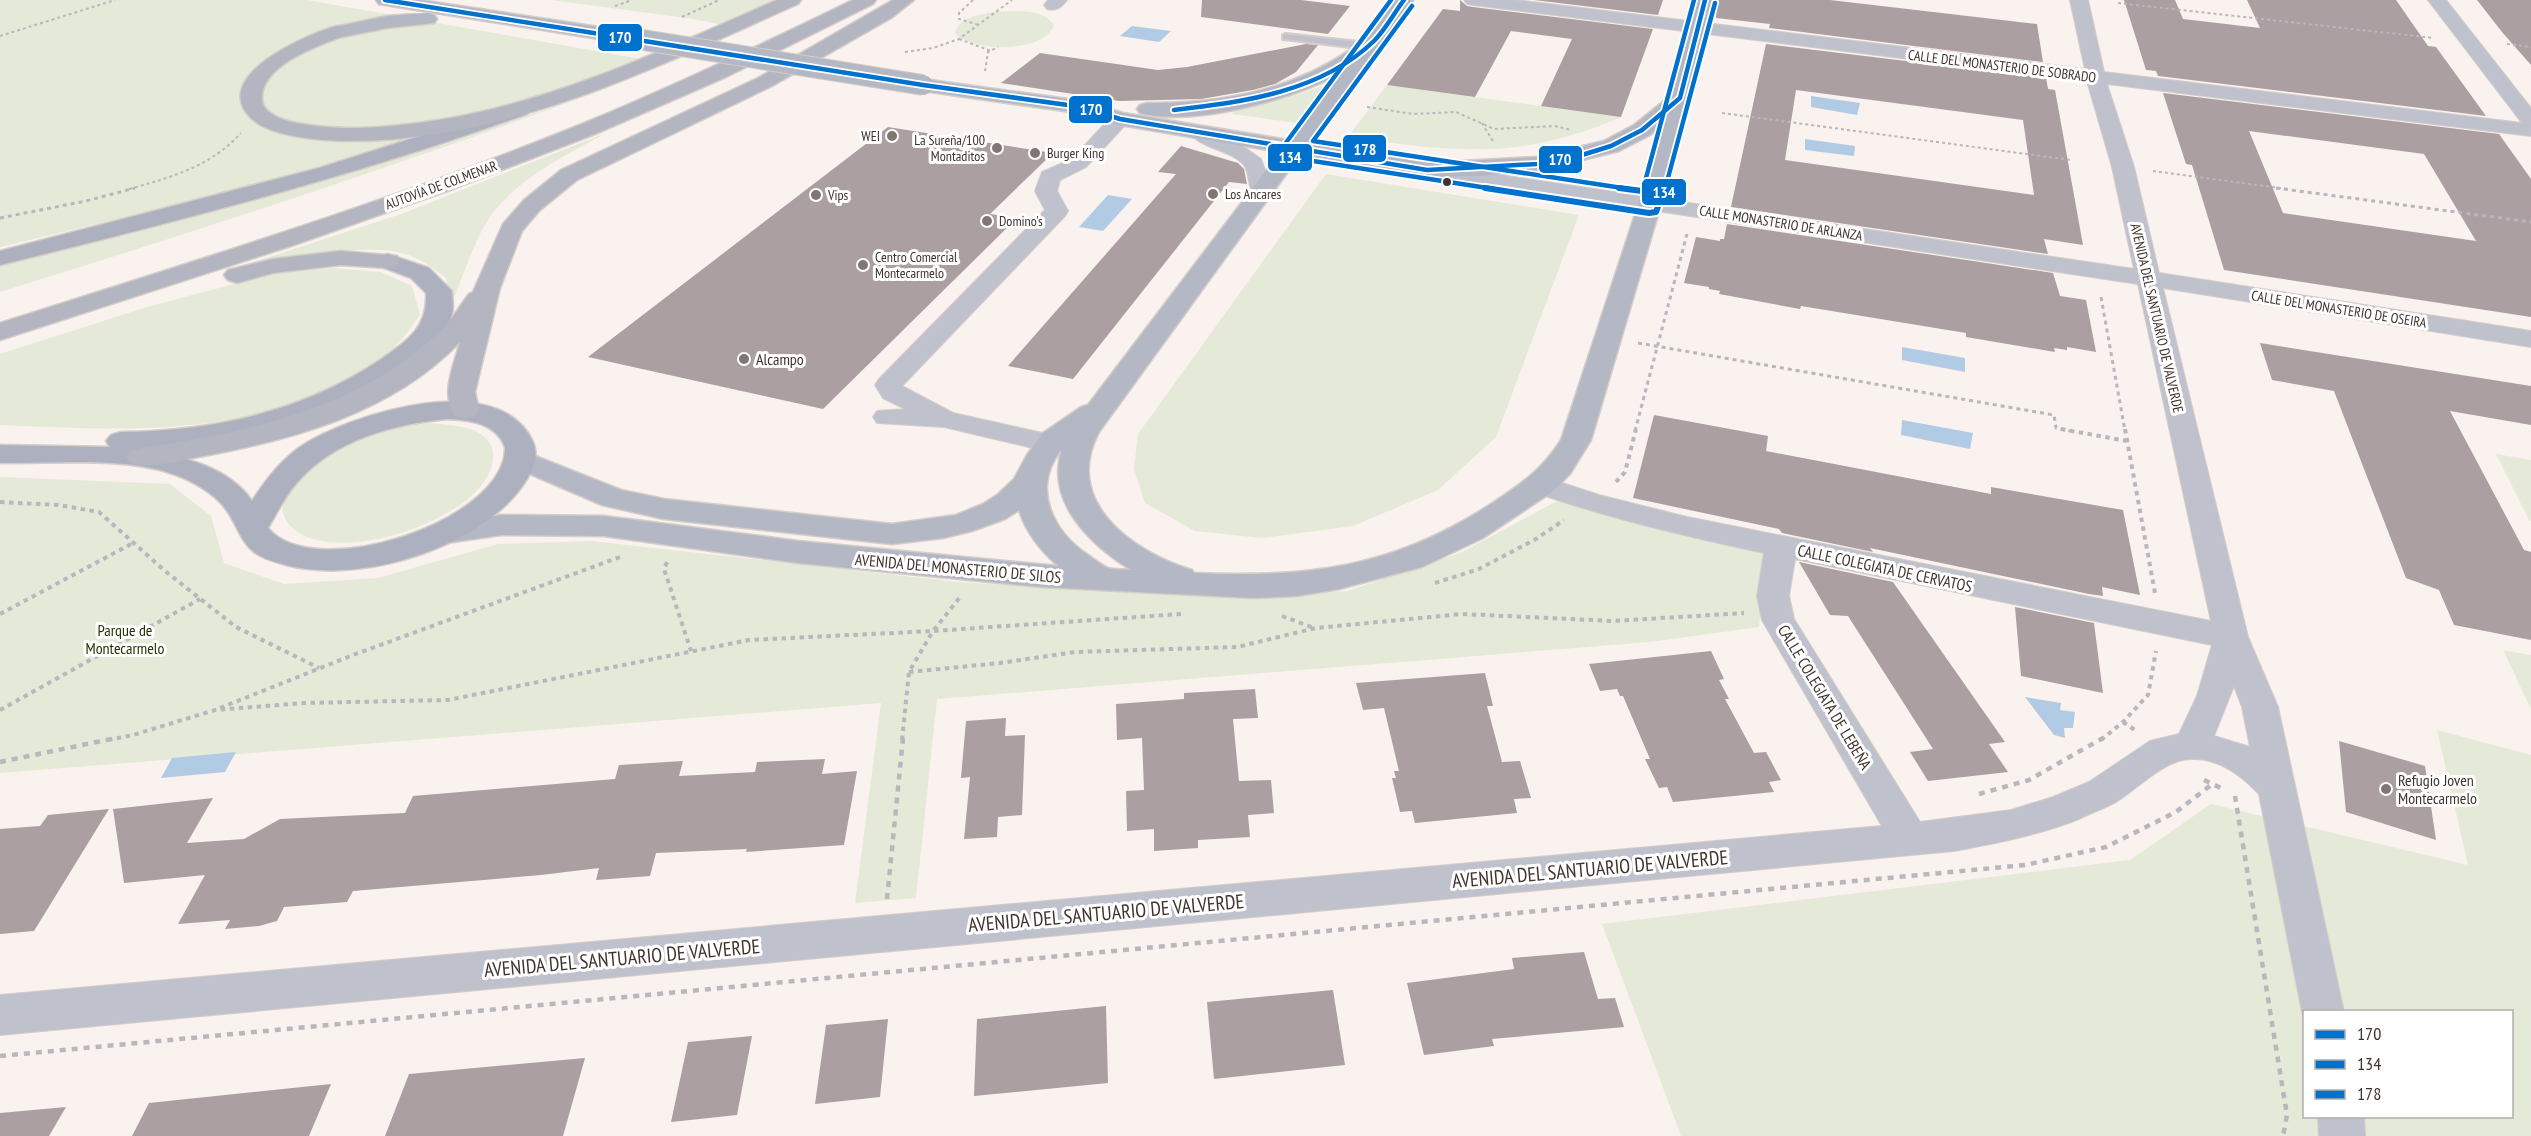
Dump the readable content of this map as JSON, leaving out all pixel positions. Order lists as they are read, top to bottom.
{
  "streets": {
    "highway": ["AUTOVÍA DE COLMENAR"],
    "street": [
      "CALLE DEL MONASTERIO DE SOBRADO",
      "CALLE MONASTERIO DE ARLANZA",
      "CALLE DEL MONASTERIO DE OSEIRA",
      "AVENIDA DEL SANTUARIO DE VALVERDE",
      "AVENIDA DEL MONASTERIO DE SILOS",
      "CALLE COLEGIATA DE CERVATOS",
      "CALLE COLEGIATA DE LEBEÑA"
    ]
  },
  "crossings": [
    ["CALLE DEL MONASTERIO DE SOBRADO", "AVENIDA DEL SANTUARIO DE VALVERDE"],
    ["CALLE MONASTERIO DE ARLANZA", "CALLE DEL MONASTERIO DE OSEIRA"],
    ["CALLE MONASTERIO DE ARLANZA", "AVENIDA DEL SANTUARIO DE VALVERDE"],
    ["CALLE MONASTERIO DE ARLANZA", "AVENIDA DEL MONASTERIO DE SILOS"],
    ["CALLE DEL MONASTERIO DE OSEIRA", "AVENIDA DEL SANTUARIO DE VALVERDE"],
    ["AVENIDA DEL SANTUARIO DE VALVERDE", "CALLE COLEGIATA DE CERVATOS"],
    ["AVENIDA DEL SANTUARIO DE VALVERDE", "CALLE COLEGIATA DE LEBEÑA"],
    ["CALLE COLEGIATA DE CERVATOS", "CALLE COLEGIATA DE LEBEÑA"]
  ],
  "parks": ["Parque de Montecarmelo"],
  "places": [
    "WEI",
    "La Sureña/100 Montaditos",
    "Burger King",
    "Los Ancares",
    "Vips",
    "Domino's",
    "Centro Comercial Montecarmelo",
    "Alcampo",
    "Refugio Joven Montecarmelo"
  ],
  "lines": ["transit line 170", "transit line 134", "transit line 178"],
  "legend": ["170", "134", "178"]
}
